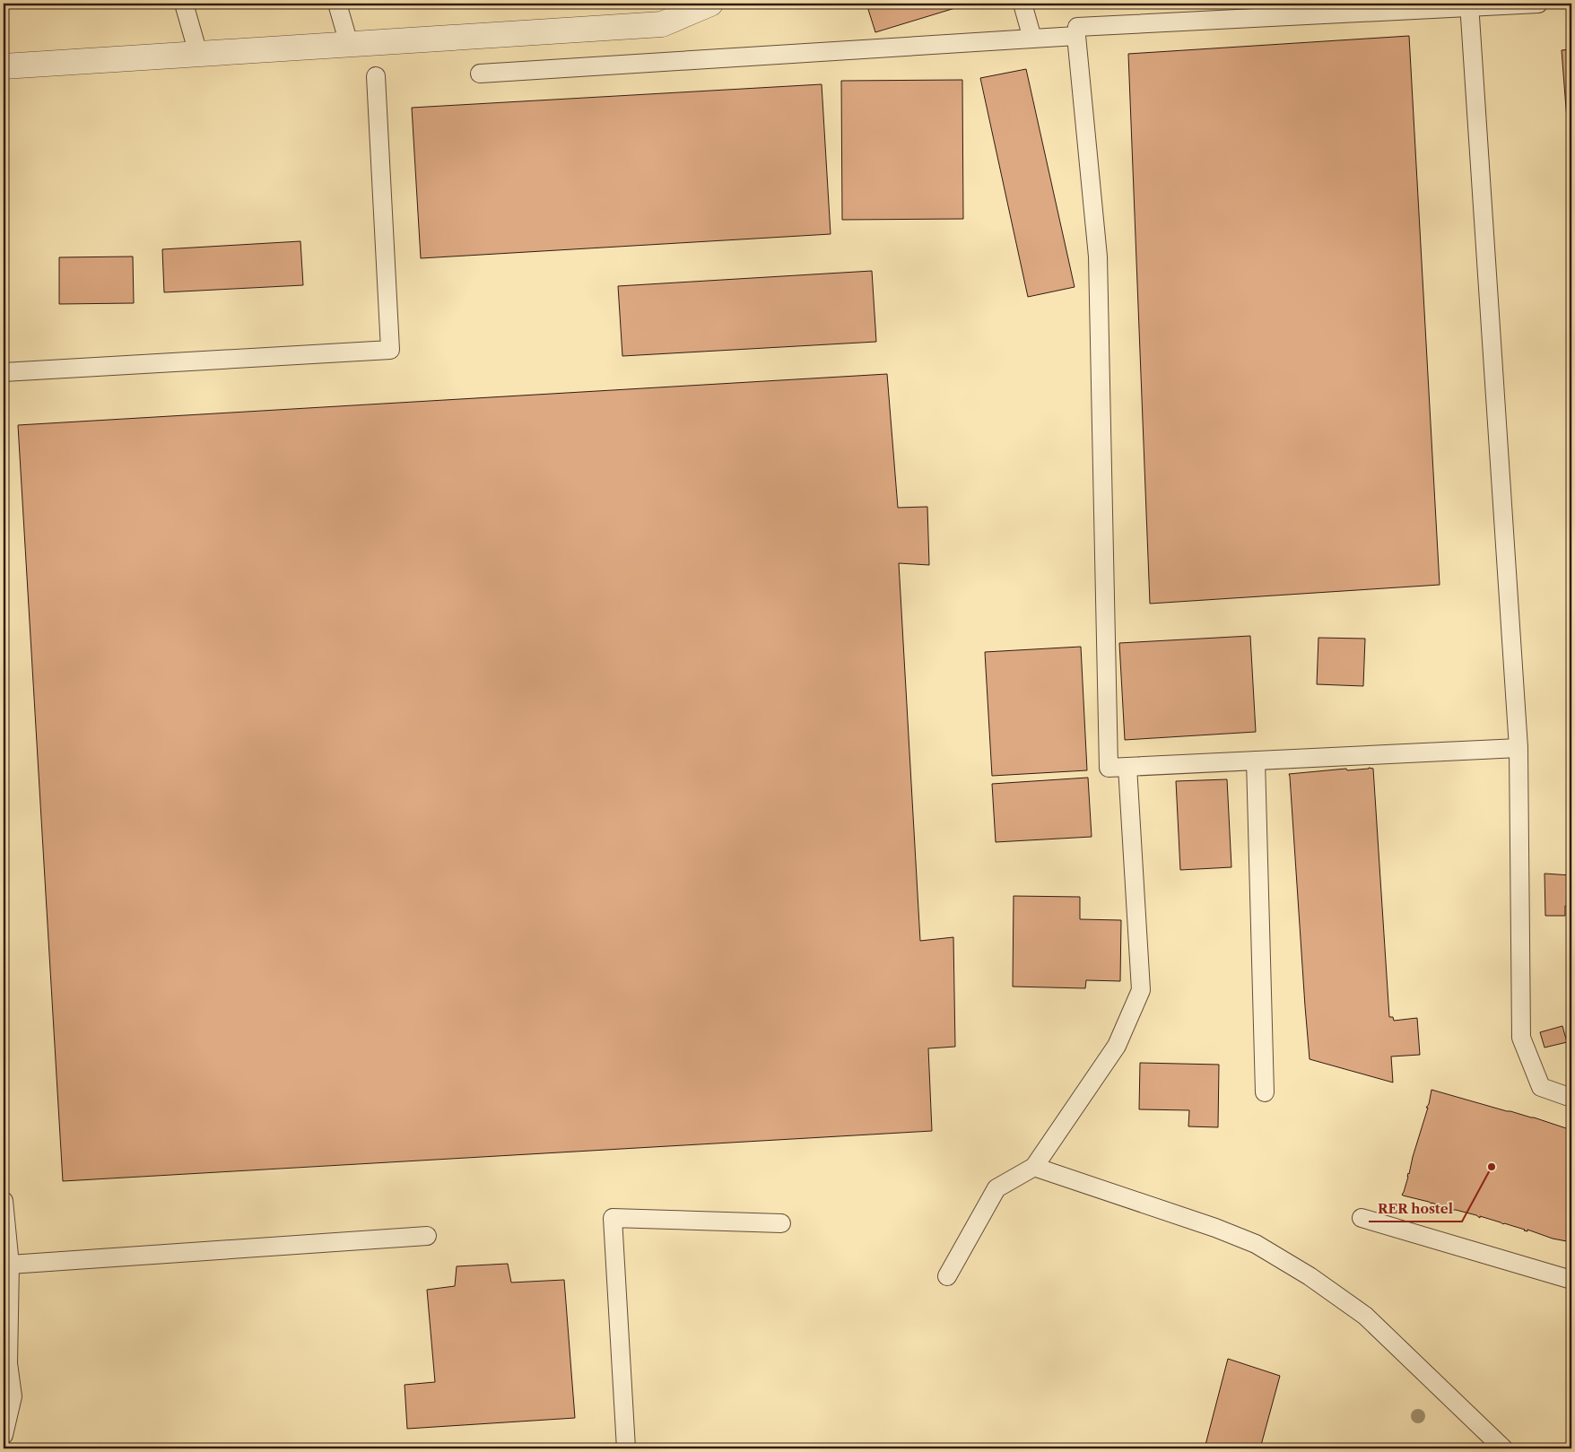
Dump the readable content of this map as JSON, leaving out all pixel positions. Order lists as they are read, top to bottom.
{
  "places": ["RER hostel"]
}
